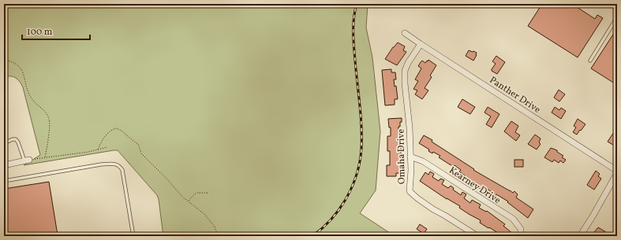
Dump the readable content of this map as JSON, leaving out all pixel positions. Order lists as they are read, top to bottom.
{
  "streets": {
    "street": ["Panther Drive", "Omaha Drive", "Kearney Drive"]
  },
  "crossings": [
    ["Panther Drive", "Omaha Drive"],
    ["Omaha Drive", "Kearney Drive"]
  ],
  "scale_bar": "100 m"
}
